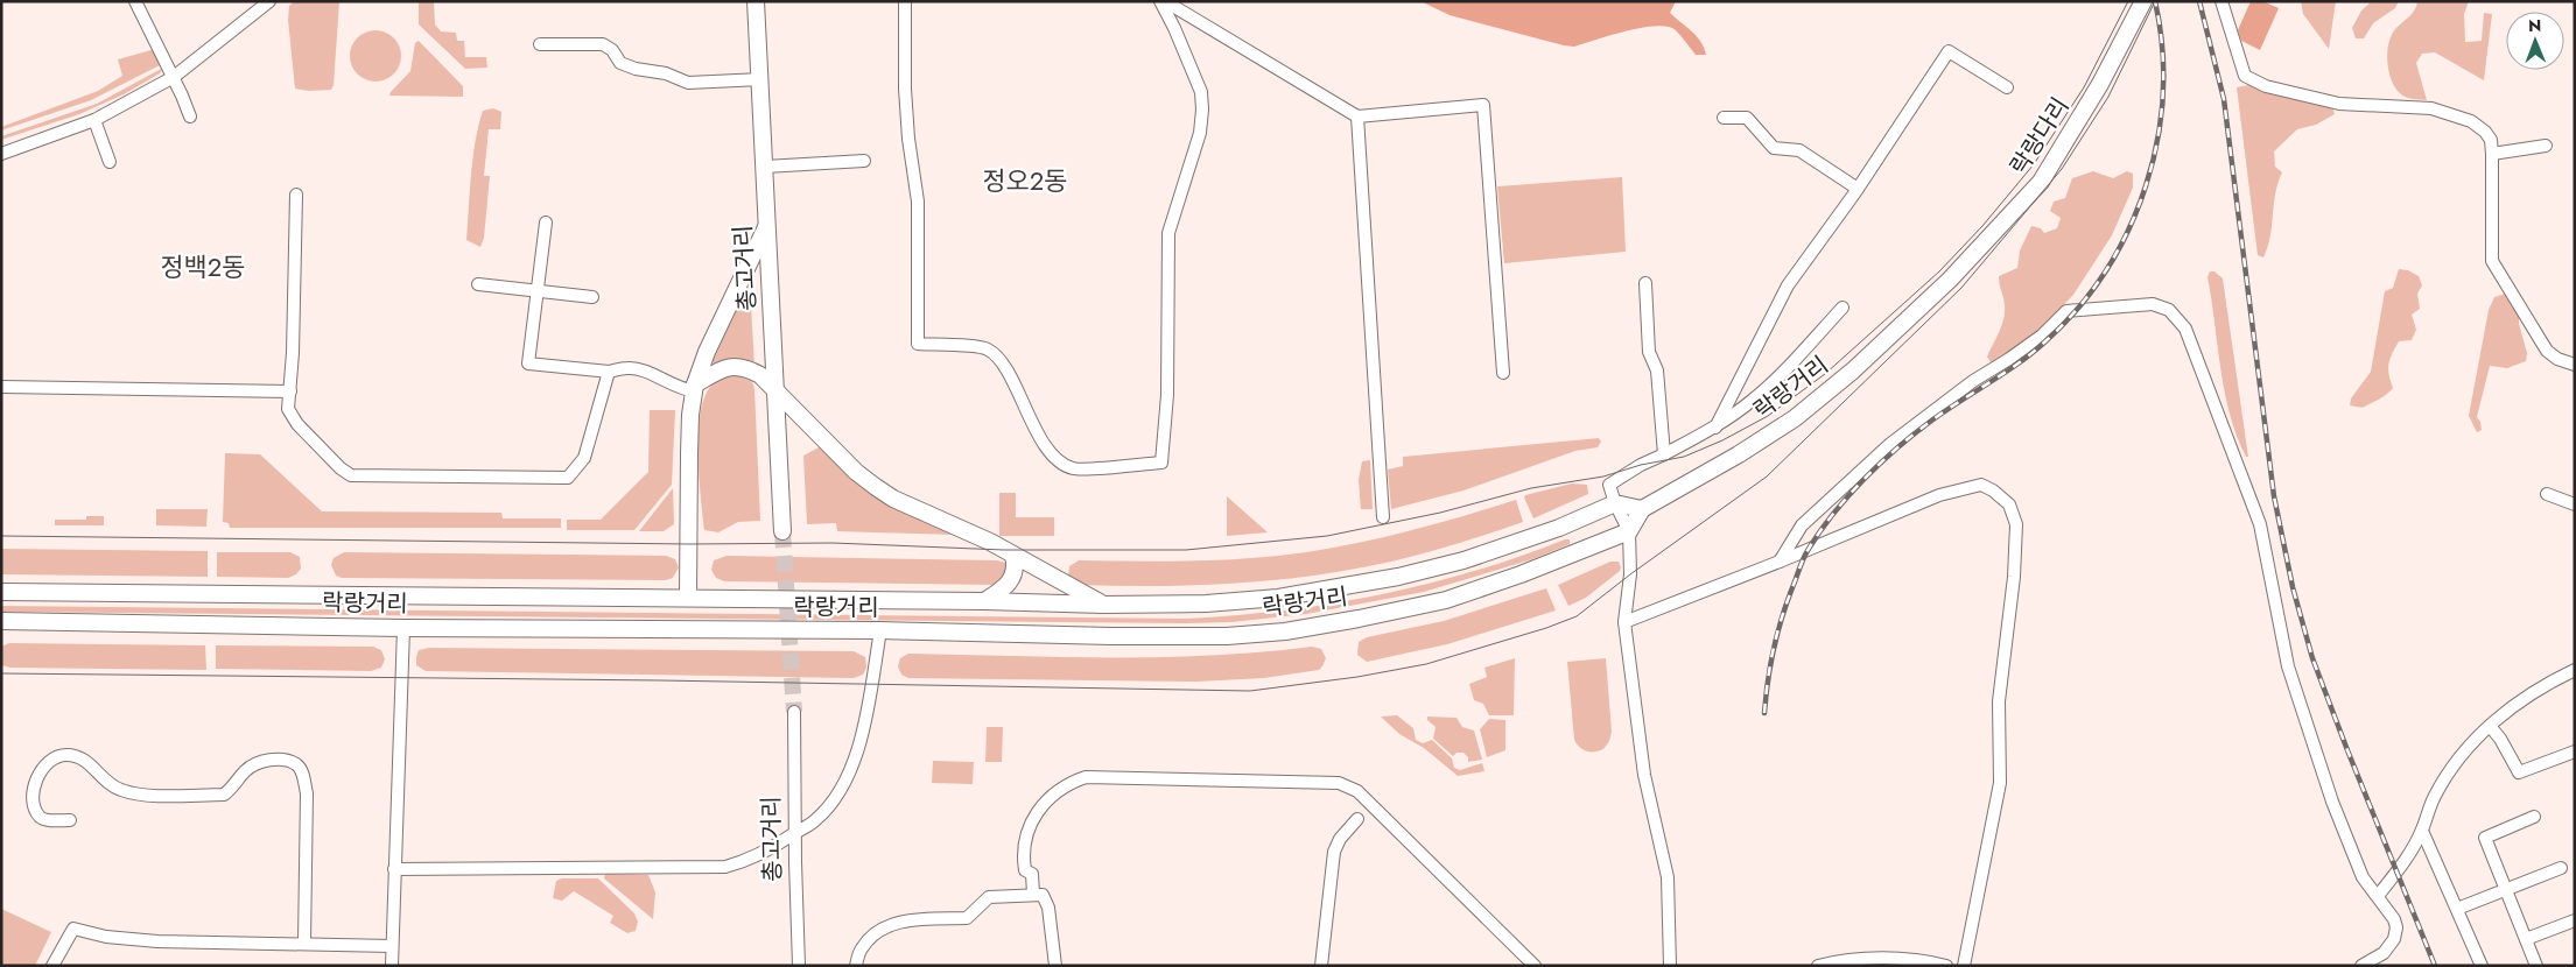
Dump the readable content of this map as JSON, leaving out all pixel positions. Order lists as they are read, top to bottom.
{
  "streets": {
    "main road": ["락랑다리", "총고거리", "락랑거리"]
  },
  "crossings": [
    ["락랑다리", "락랑거리"]
  ],
  "districts": ["정오2동", "정백2동"],
  "north": "top"
}
